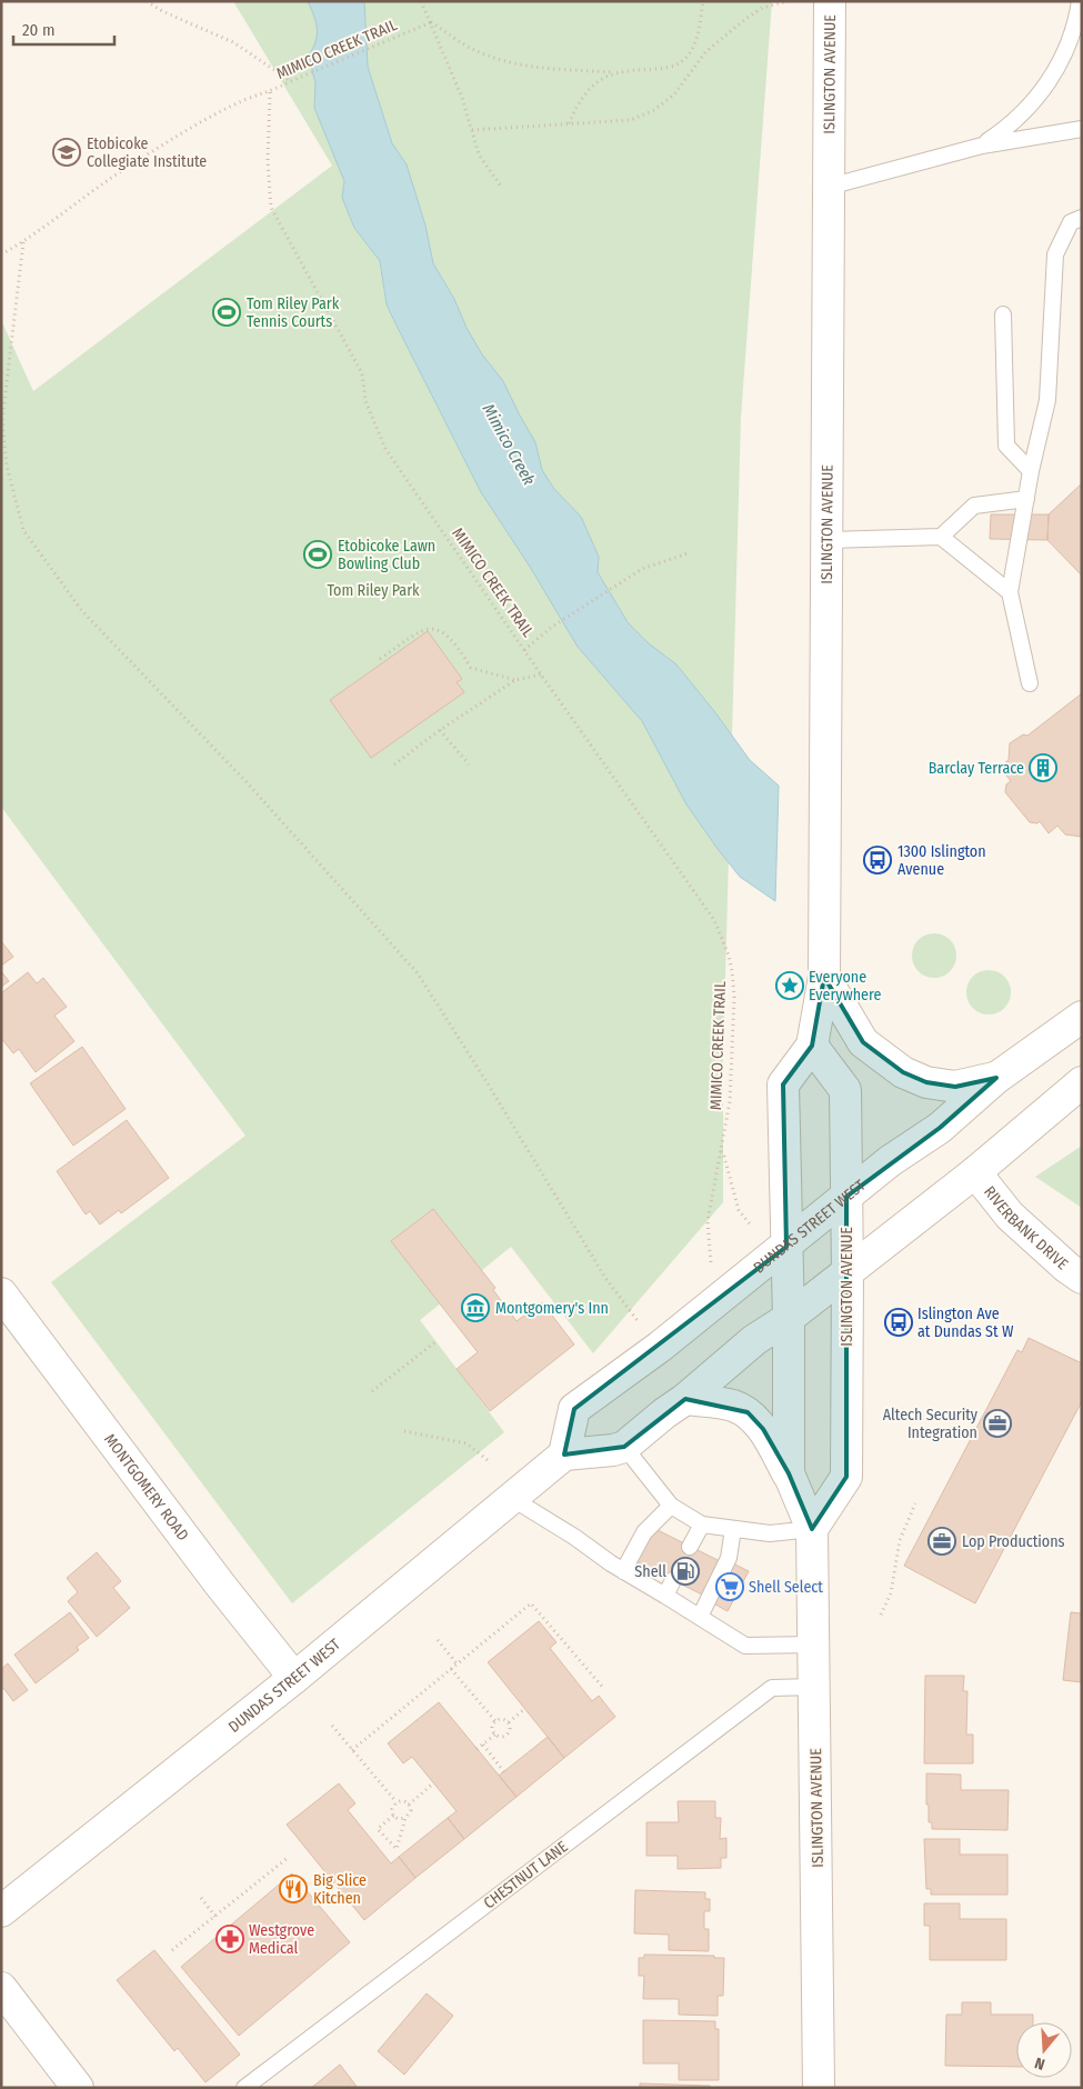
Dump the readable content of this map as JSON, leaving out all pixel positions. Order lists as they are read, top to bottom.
{
  "streets": {
    "main road": [
      "ISLINGTON AVENUE",
      "DUNDAS STREET WEST",
      "RIVERBANK DRIVE",
      "MONTGOMERY ROAD"
    ],
    "lane": ["CHESTNUT LANE"],
    "path": ["MIMICO CREEK TRAIL"]
  },
  "crossings": [
    ["ISLINGTON AVENUE", "DUNDAS STREET WEST"],
    ["ISLINGTON AVENUE", "CHESTNUT LANE"],
    ["DUNDAS STREET WEST", "MONTGOMERY ROAD"]
  ],
  "water": ["Mimico Creek"],
  "parks": ["Tom Riley Park"],
  "places": {
    "school or university": ["Etobicoke Collegiate Institute"],
    "sports": ["Tom Riley Park Tennis Courts", "Etobicoke Lawn Bowling Club"],
    "building": ["Barclay Terrace"],
    "bus stop": ["1300 Islington Avenue", "Islington Ave at Dundas St W"],
    "place": ["Everyone Everywhere"],
    "museum": ["Montgomery's Inn"],
    "office": ["Altech Security Integration", "Lop Productions"],
    "fuel station": ["Shell"],
    "supermarket": ["Shell Select"],
    "restaurant": ["Big Slice Kitchen"],
    "pharmacy": ["Westgrove Medical"]
  },
  "scale_bar": "20 m",
  "north": "bottom"
}
